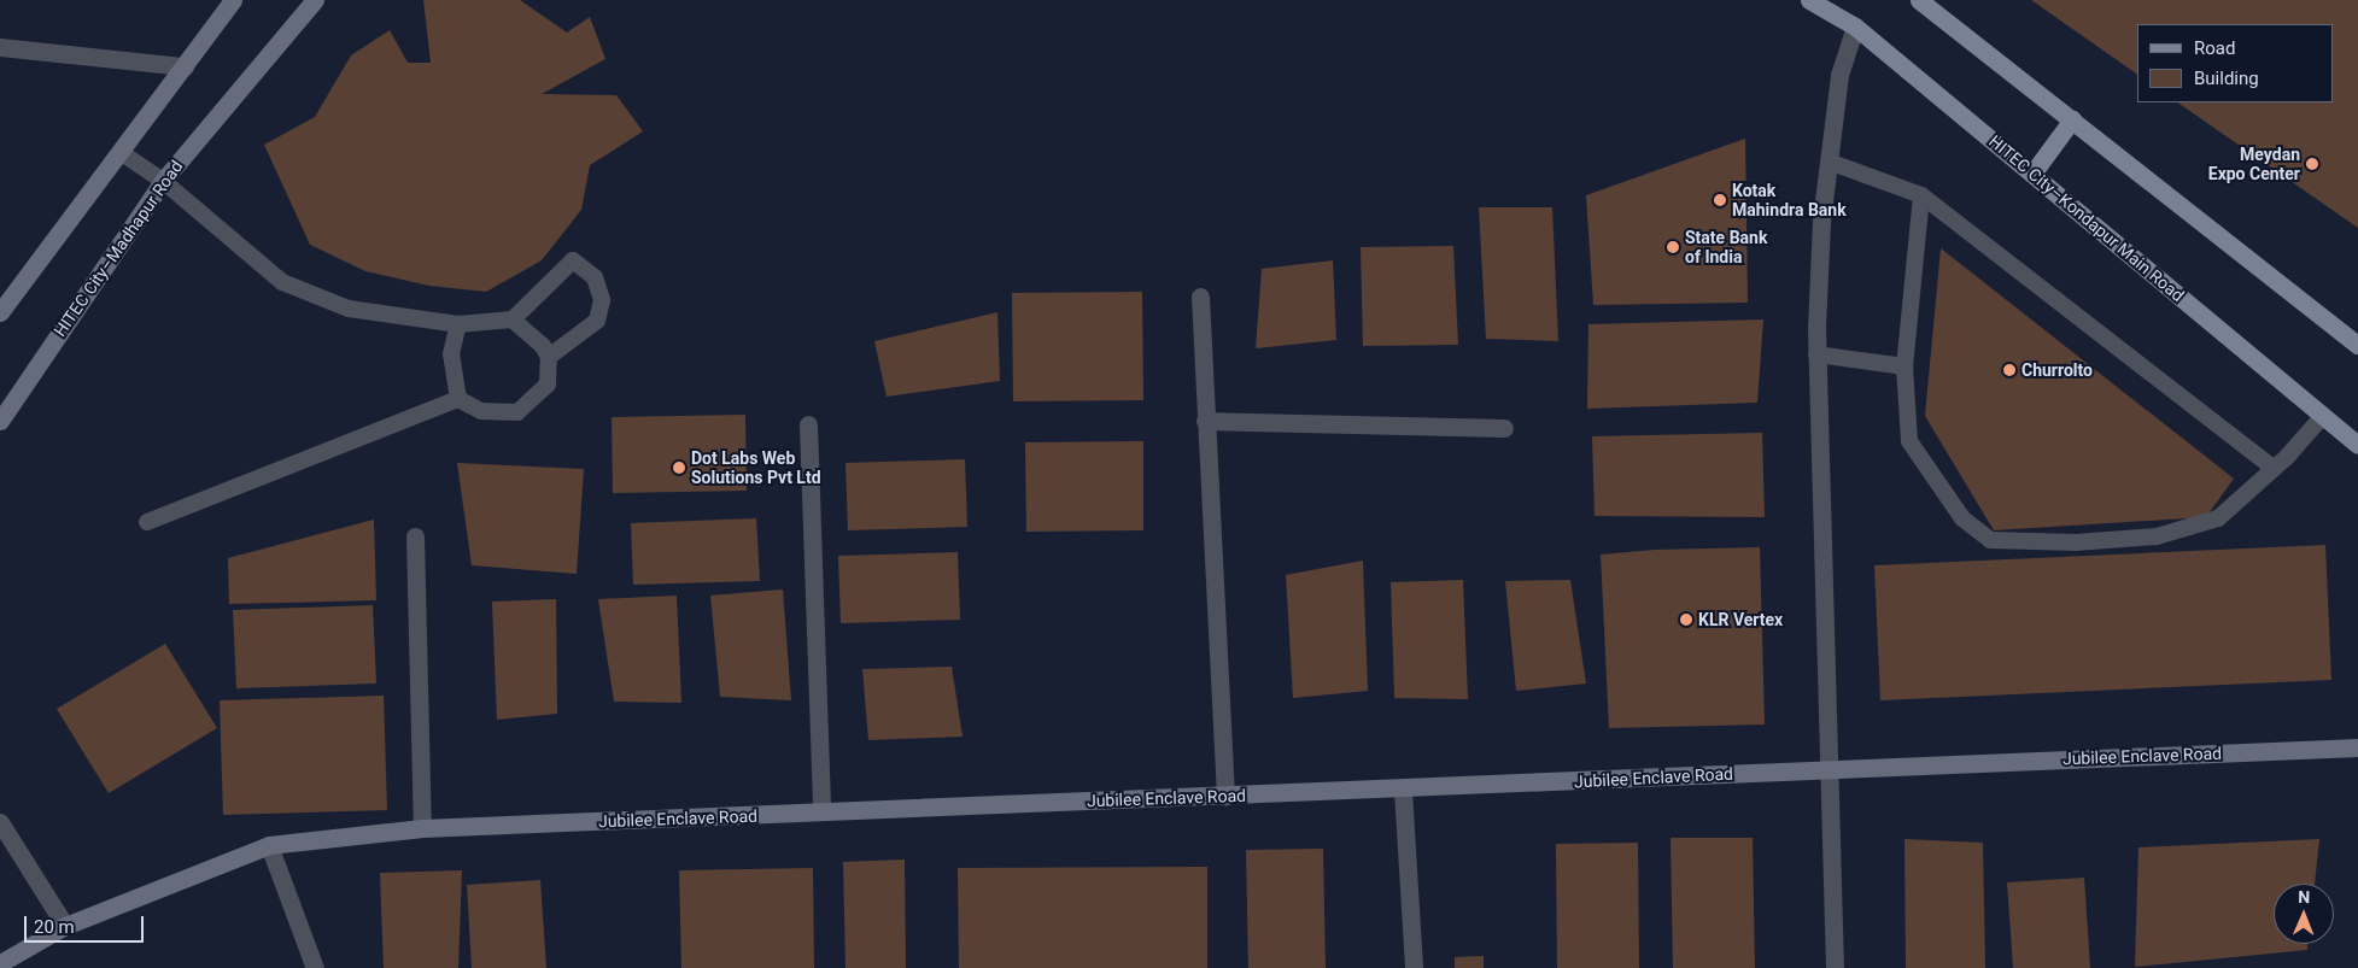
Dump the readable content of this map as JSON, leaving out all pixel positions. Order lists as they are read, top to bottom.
{
  "streets": {
    "main road": ["HITEC City–Kondapur Main Road"],
    "street": ["HITEC City–Madhapur Road", "Jubilee Enclave Road"]
  },
  "places": [
    "Meydan Expo Center",
    "Kotak Mahindra Bank",
    "State Bank of India",
    "Churrolto",
    "Dot Labs Web Solutions Pvt Ltd",
    "KLR Vertex"
  ],
  "legend": ["Road", "Building"],
  "scale_bar": "20 m",
  "north": "top"
}
